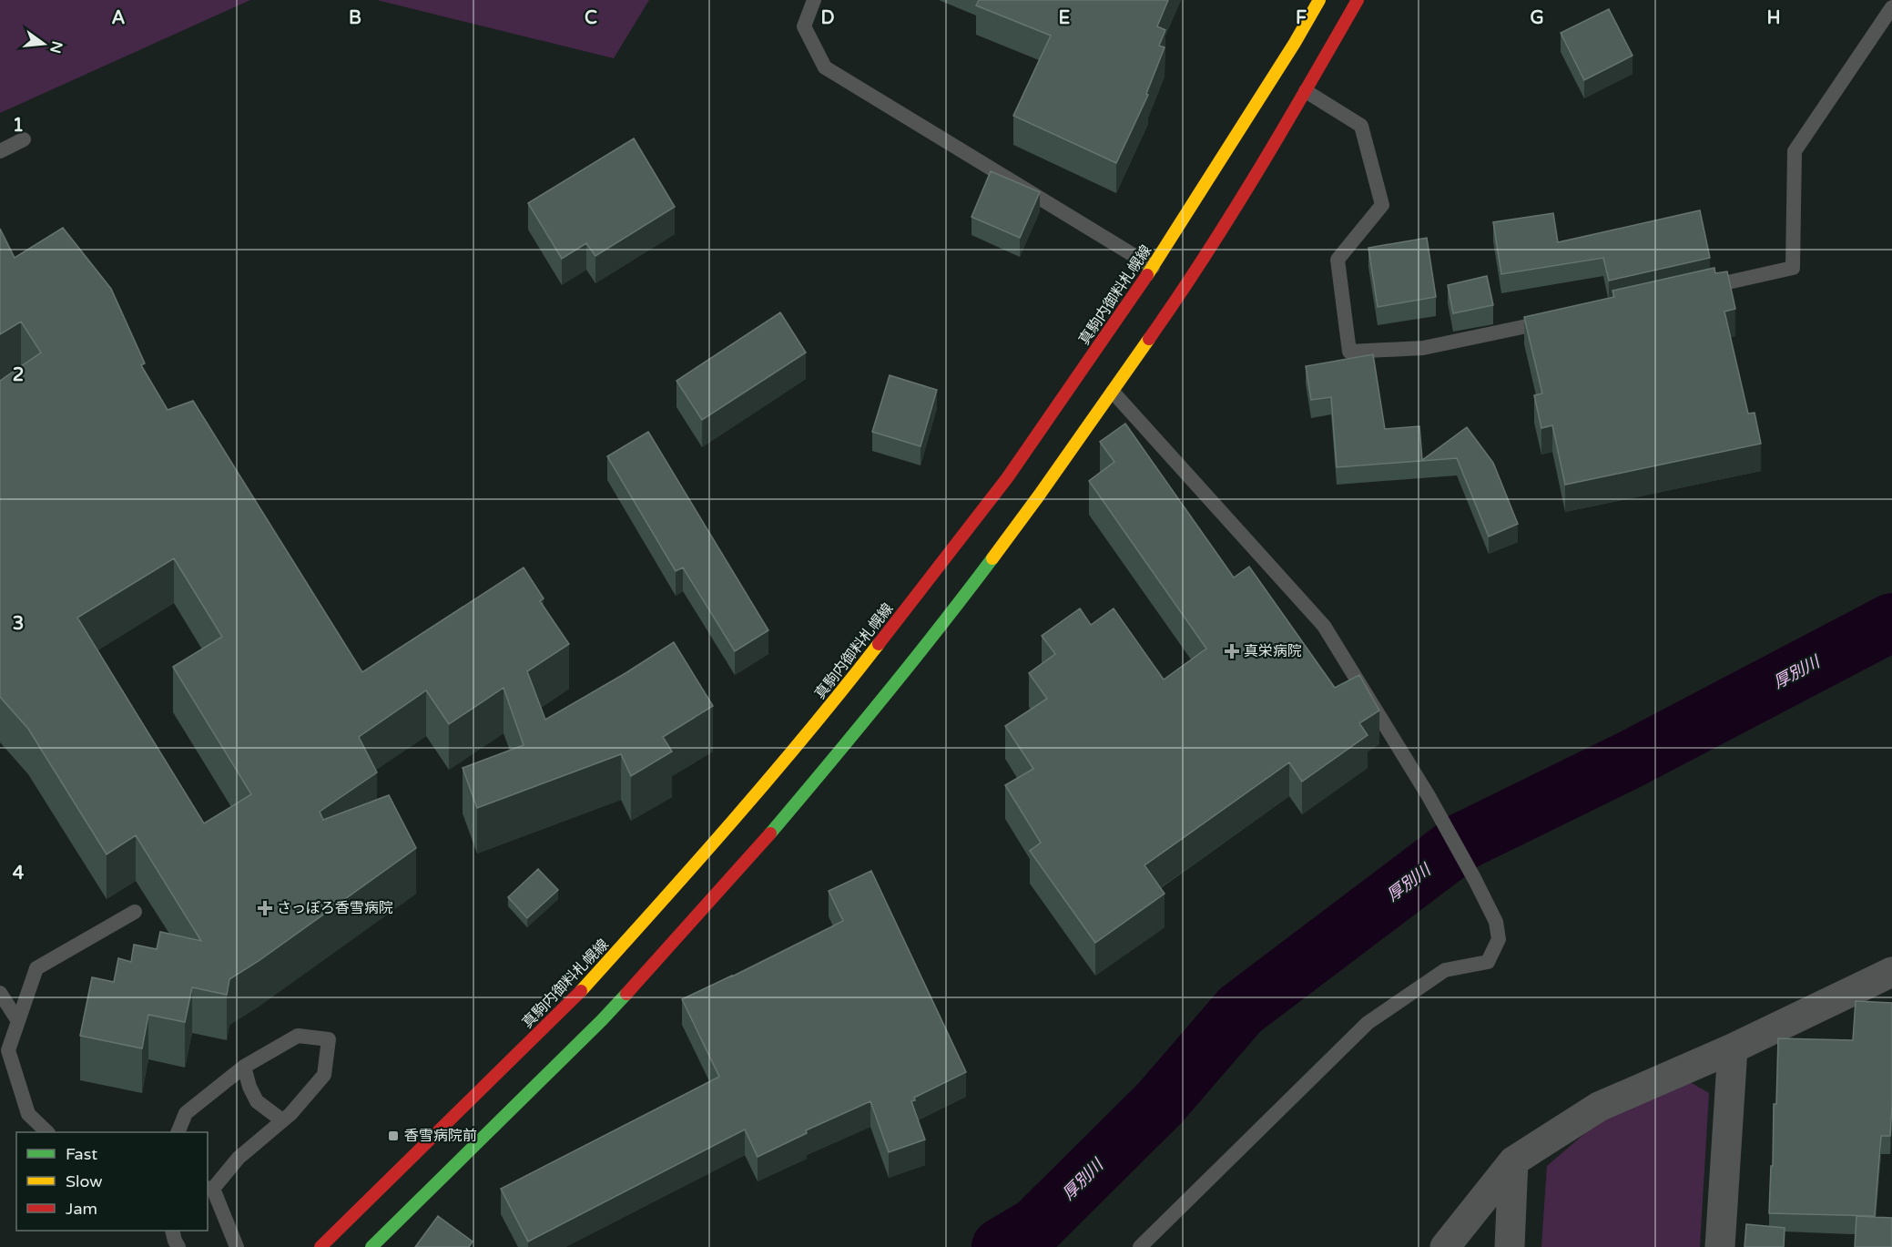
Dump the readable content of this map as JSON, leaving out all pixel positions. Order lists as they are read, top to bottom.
{
  "streets": {
    "main road": ["真駒内御料札幌線"]
  },
  "water": ["厚別川"],
  "places": {
    "health": ["真栄病院", "さっぽろ香雪病院"],
    "transit": ["香雪病院前"]
  },
  "legend": ["Fast", "Slow", "Jam"],
  "north": "right",
  "grid": {
    "columns": [
      "A",
      "B",
      "C",
      "D",
      "E",
      "F",
      "G",
      "H"
    ],
    "rows": [
      "1",
      "2",
      "3",
      "4"
    ]
  }
}
